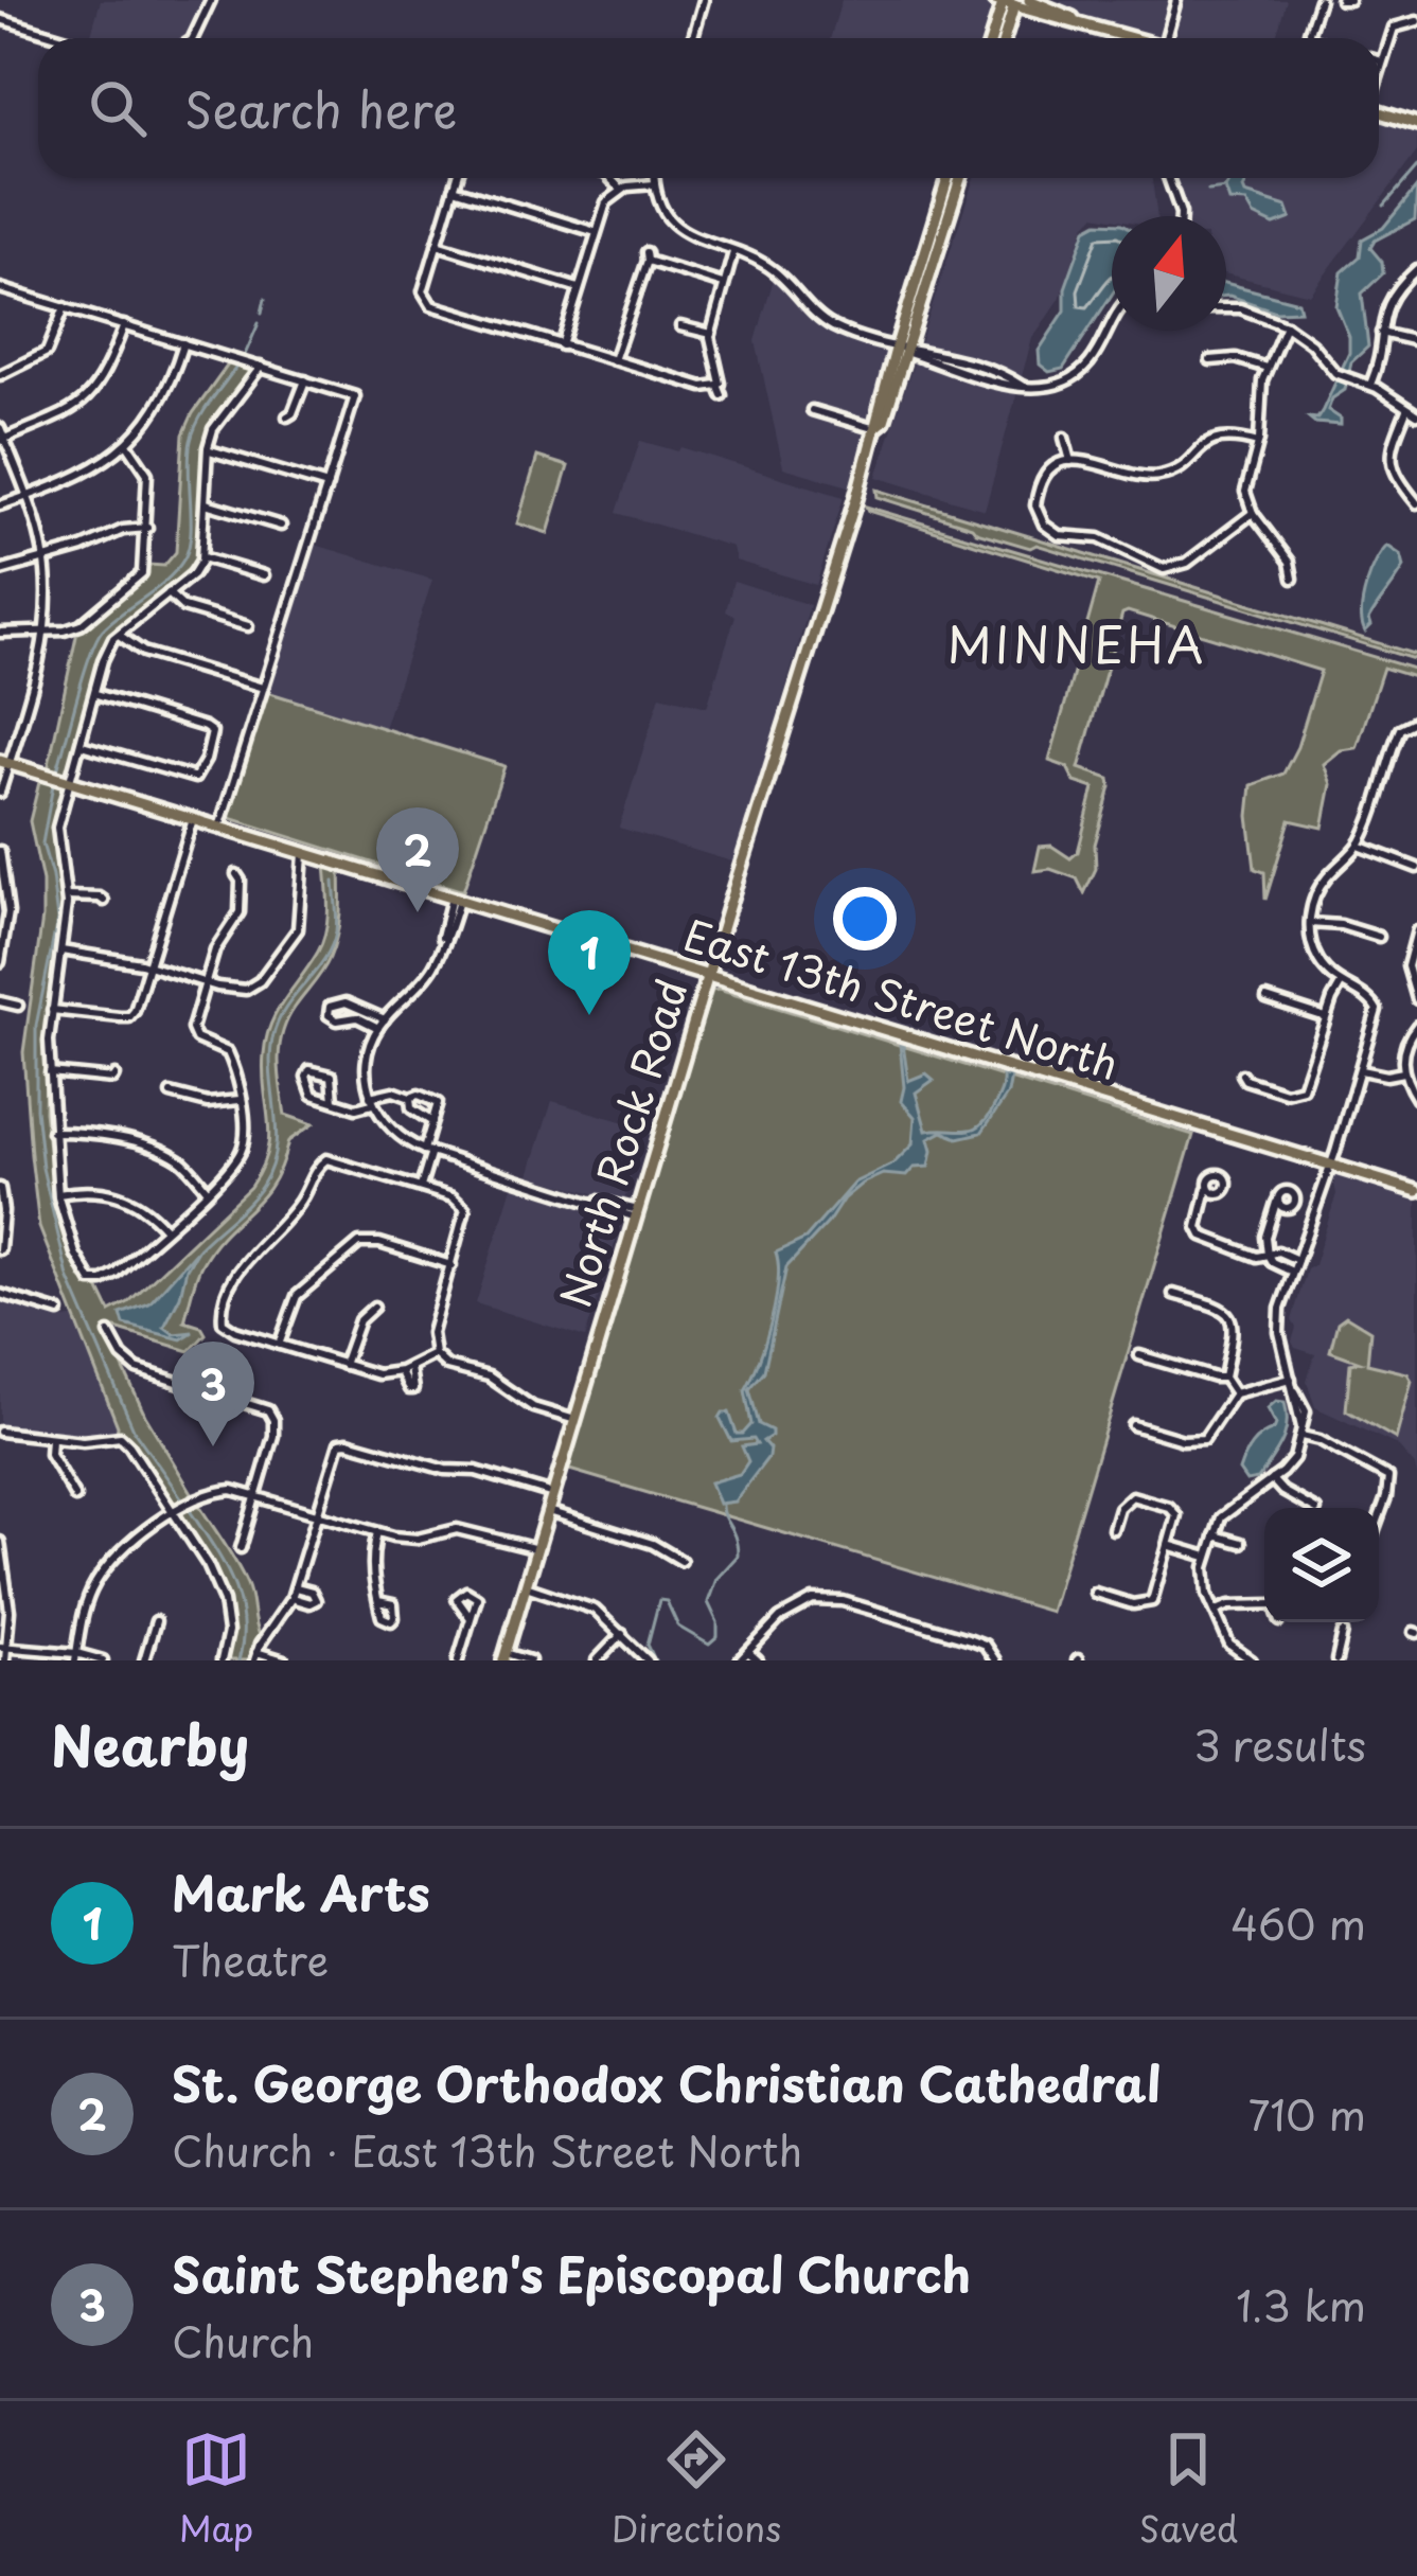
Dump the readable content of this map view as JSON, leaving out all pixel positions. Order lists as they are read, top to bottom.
{
  "streets": {
    "main road": ["East 13th Street North", "North Rock Road"]
  },
  "crossings": [
    ["East 13th Street North", "North Rock Road"]
  ],
  "districts": ["MINNEHA"],
  "north": "top",
  "page": {
    "search": "Search here",
    "pins": ["2", "1", "3"],
    "heading": ["Nearby", "3 results"],
    "list": [
      {
        "mark": "1",
        "name": "Mark Arts",
        "note": "Theatre",
        "value": "460 m"
      },
      {
        "mark": "2",
        "name": "St. George Orthodox Christian Cathedral",
        "note": "Church · East 13th Street North",
        "value": "710 m"
      },
      {
        "mark": "3",
        "name": "Saint Stephen's Episcopal Church",
        "note": "Church",
        "value": "1.3 km"
      }
    ],
    "nav": ["Map", "Directions", "Saved"]
  }
}
